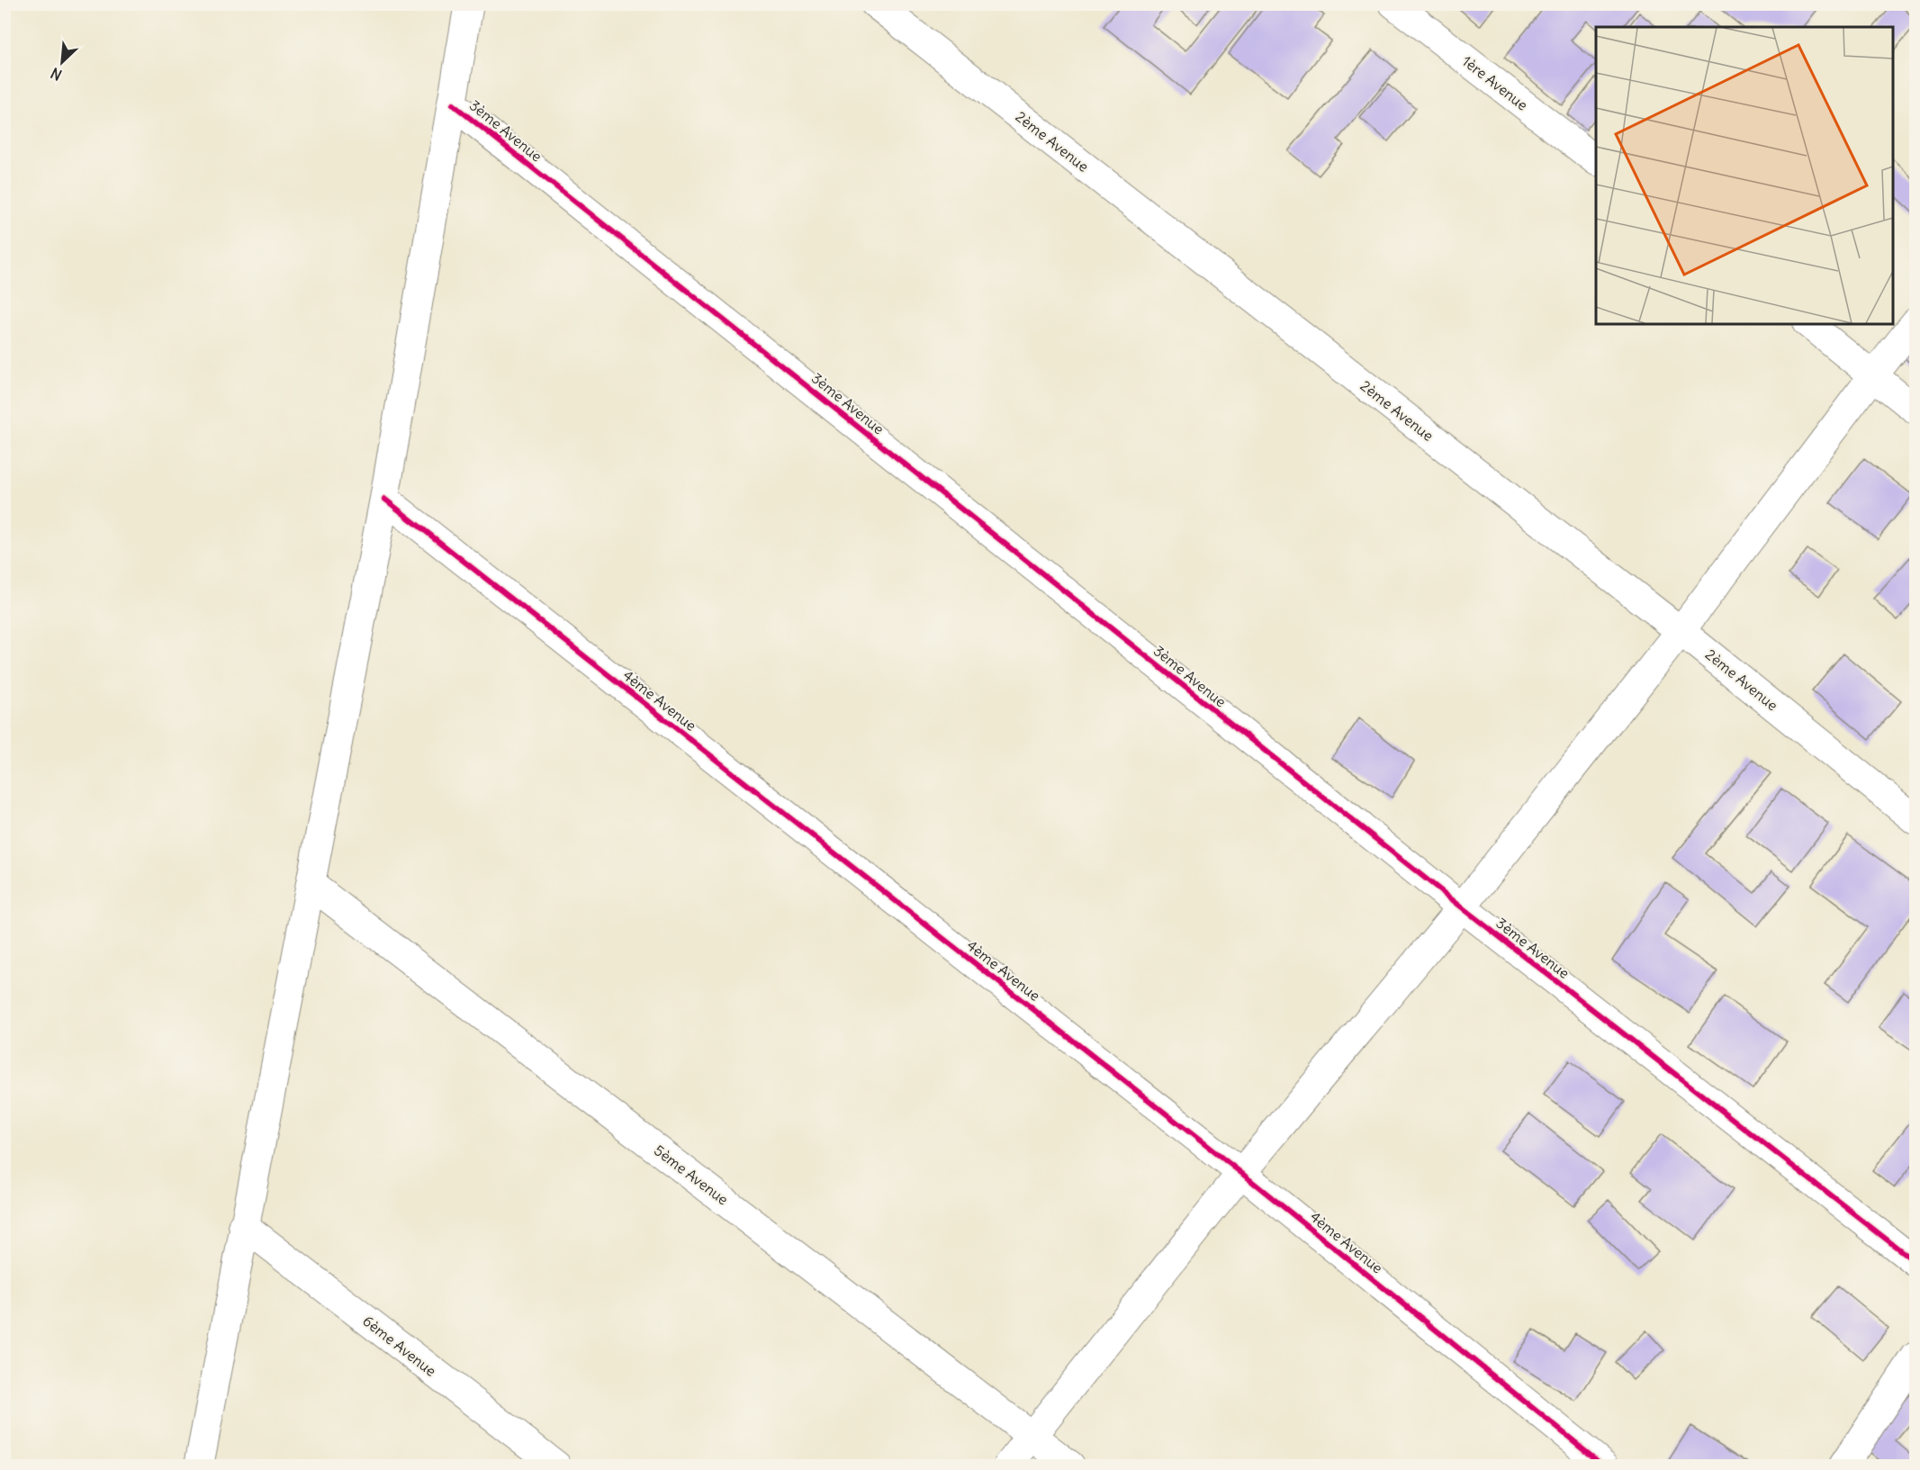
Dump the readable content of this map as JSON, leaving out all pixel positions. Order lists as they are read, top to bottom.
{
  "streets": {
    "street": [
      "1ère Avenue",
      "3ème Avenue",
      "2ème Avenue",
      "4ème Avenue",
      "5ème Avenue",
      "6ème Avenue"
    ]
  },
  "north": "bottom left"
}
